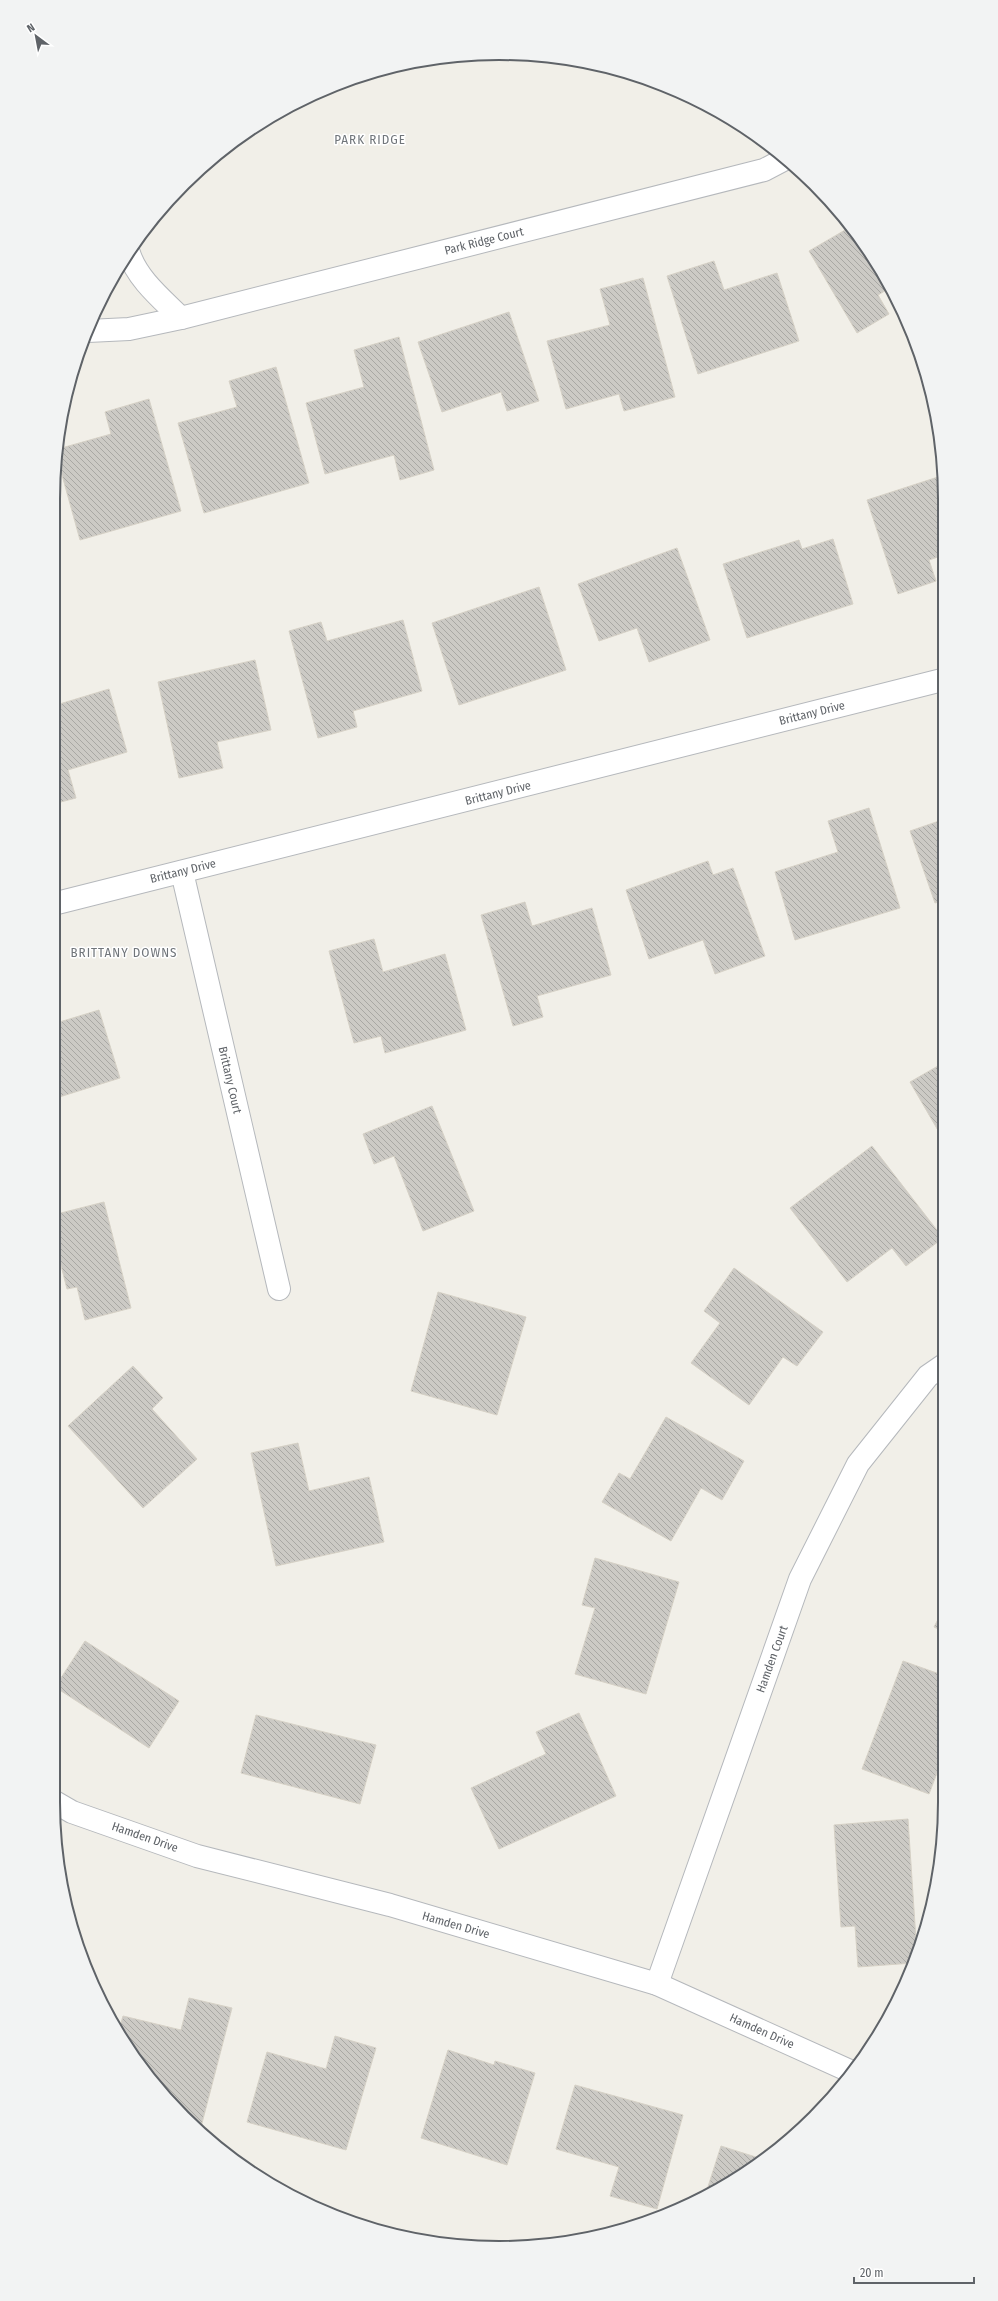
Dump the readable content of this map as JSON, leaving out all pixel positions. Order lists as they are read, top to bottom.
{
  "streets": {
    "street": [
      "Park Ridge Court",
      "Brittany Drive",
      "Brittany Court",
      "Hamden Court",
      "Hamden Drive"
    ]
  },
  "crossings": [
    ["Brittany Drive", "Brittany Court"],
    ["Hamden Court", "Hamden Drive"]
  ],
  "districts": ["PARK RIDGE", "BRITTANY DOWNS"],
  "scale_bar": "20 m",
  "north": "top left"
}
